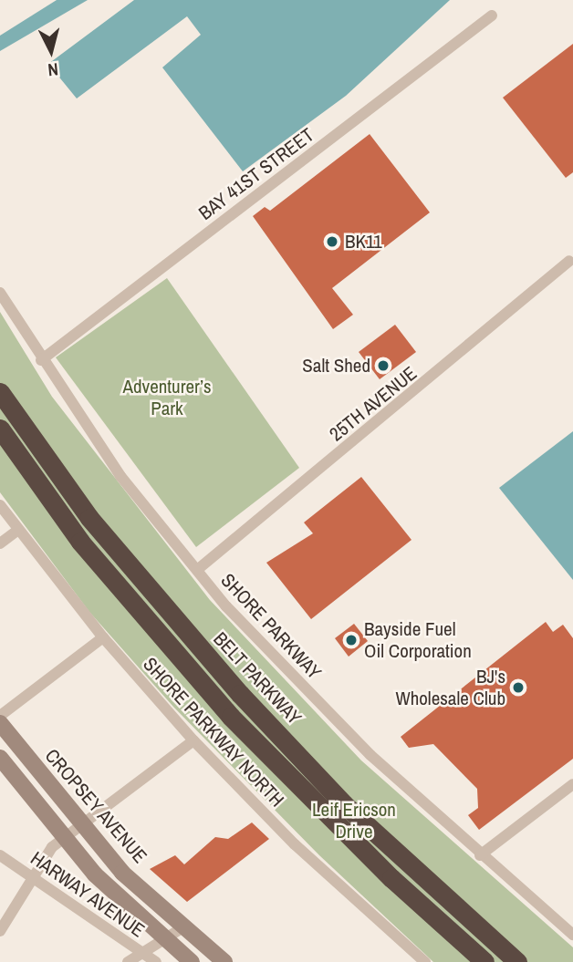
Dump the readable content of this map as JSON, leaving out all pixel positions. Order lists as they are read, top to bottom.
{
  "streets": {
    "highway": ["BELT PARKWAY"],
    "main road": ["CROPSEY AVENUE"],
    "street": [
      "BAY 41ST STREET",
      "25TH AVENUE",
      "SHORE PARKWAY",
      "SHORE PARKWAY NORTH",
      "HARWAY AVENUE"
    ]
  },
  "crossings": [
    ["BAY 41ST STREET", "SHORE PARKWAY"],
    ["25TH AVENUE", "SHORE PARKWAY"]
  ],
  "parks": ["Adventurer’s Park", "Leif Ericson Drive"],
  "places": [
    "BK11",
    "Salt Shed",
    "Bayside Fuel Oil Corporation",
    "BJ's Wholesale Club"
  ],
  "north": "bottom"
}
